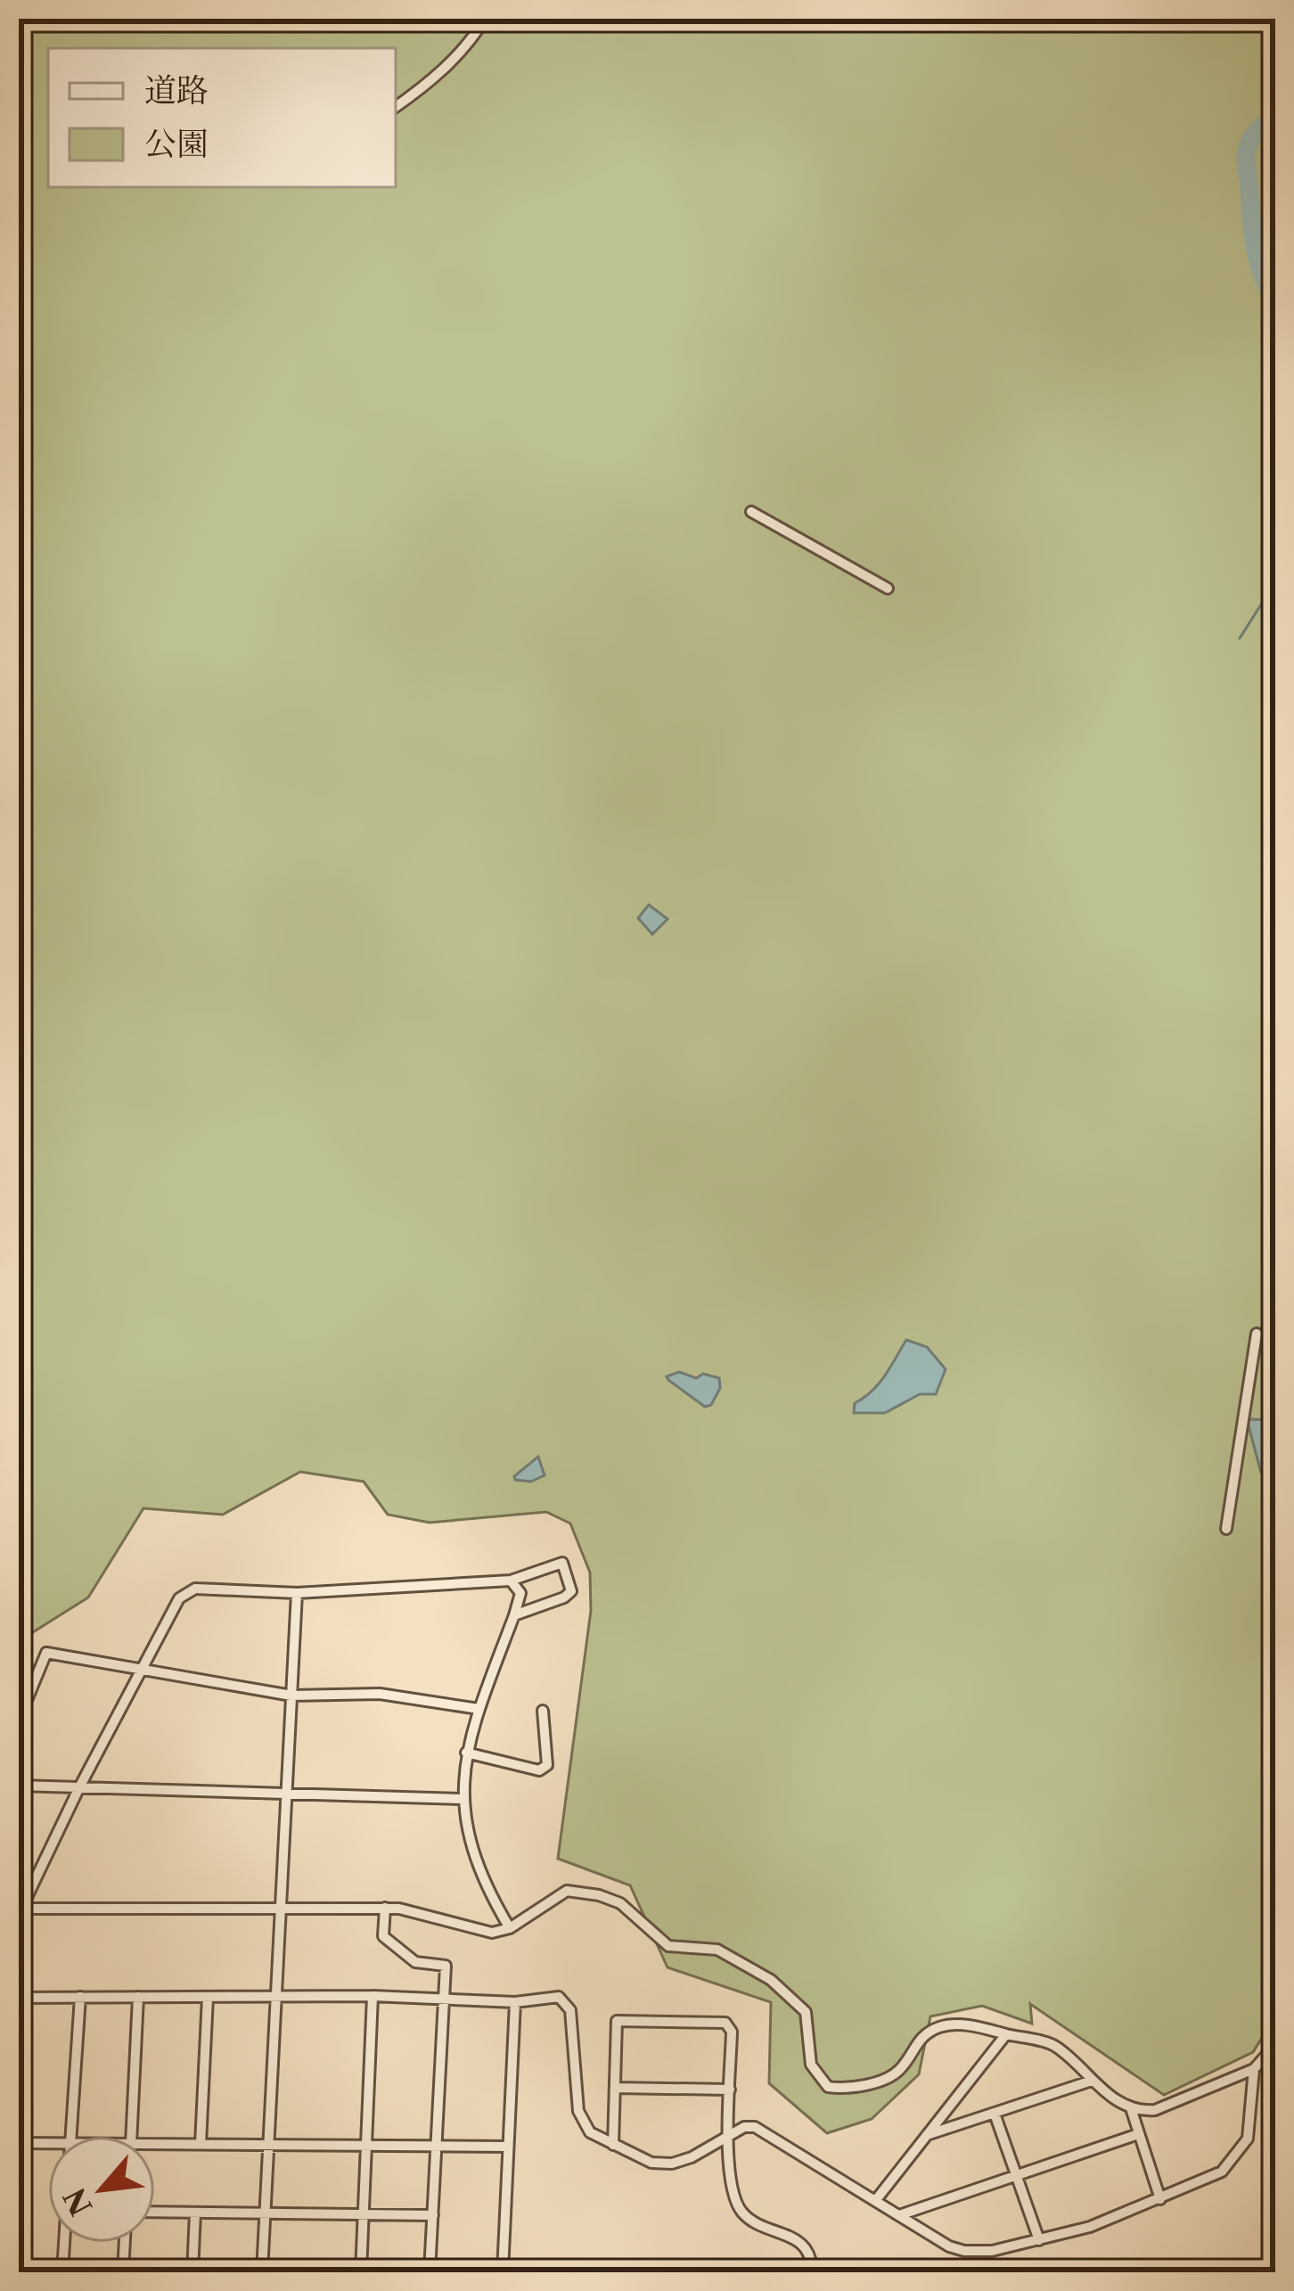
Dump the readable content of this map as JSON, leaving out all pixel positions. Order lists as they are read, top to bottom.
{
  "legend": ["道路", "公園"],
  "north": "bottom left"
}
